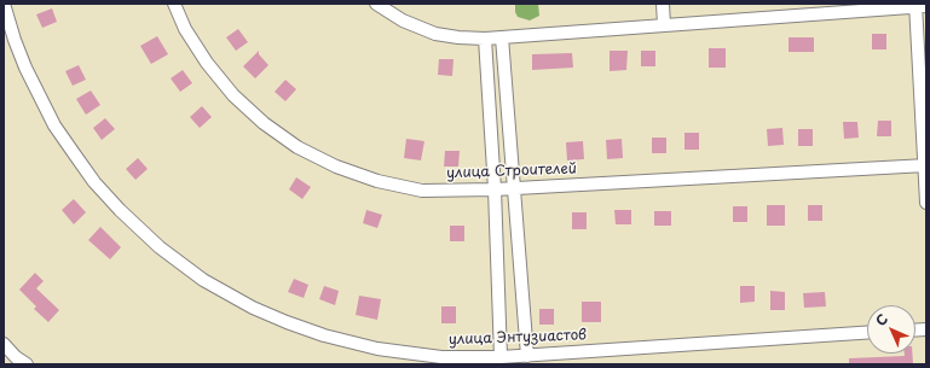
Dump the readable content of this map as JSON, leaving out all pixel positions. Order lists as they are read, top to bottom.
{
  "streets": {
    "street": ["улица Строителей", "улица Энтузиастов"]
  },
  "north": "top left"
}
